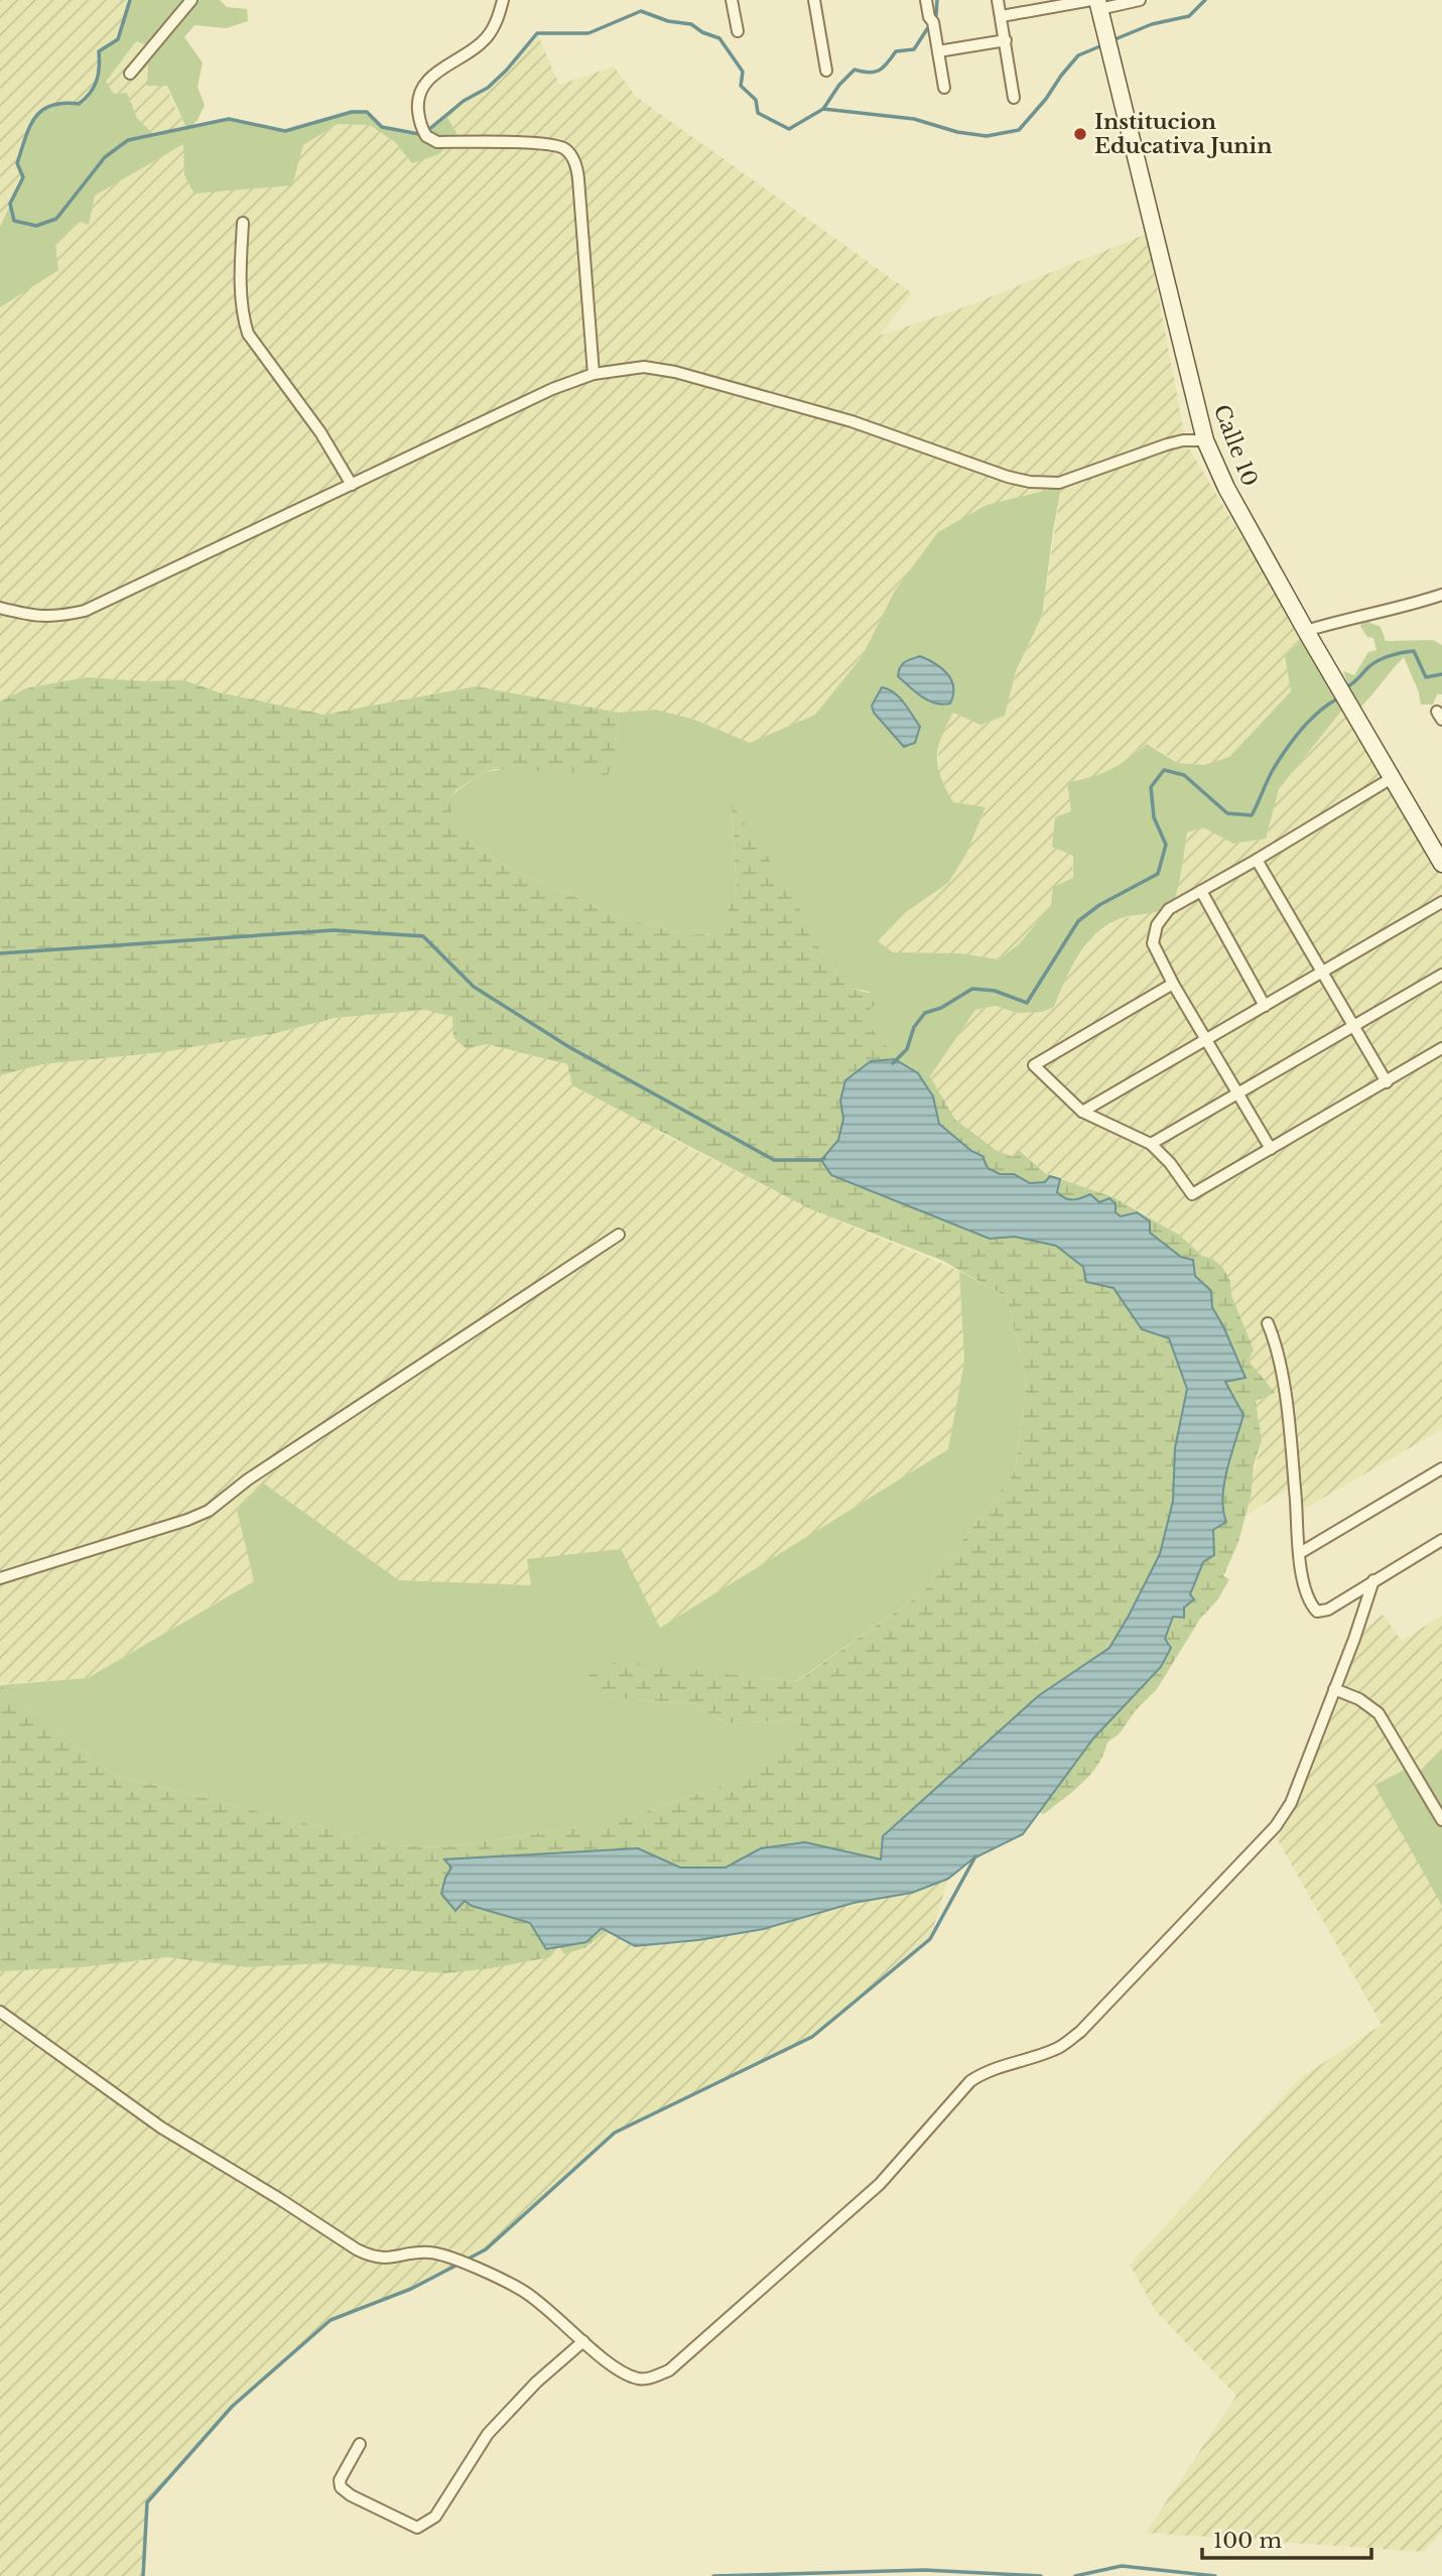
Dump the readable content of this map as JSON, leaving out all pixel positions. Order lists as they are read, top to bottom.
{
  "streets": {
    "main road": ["Calle 10"]
  },
  "places": ["Institucion Educativa Junin"],
  "scale_bar": "100 m"
}
